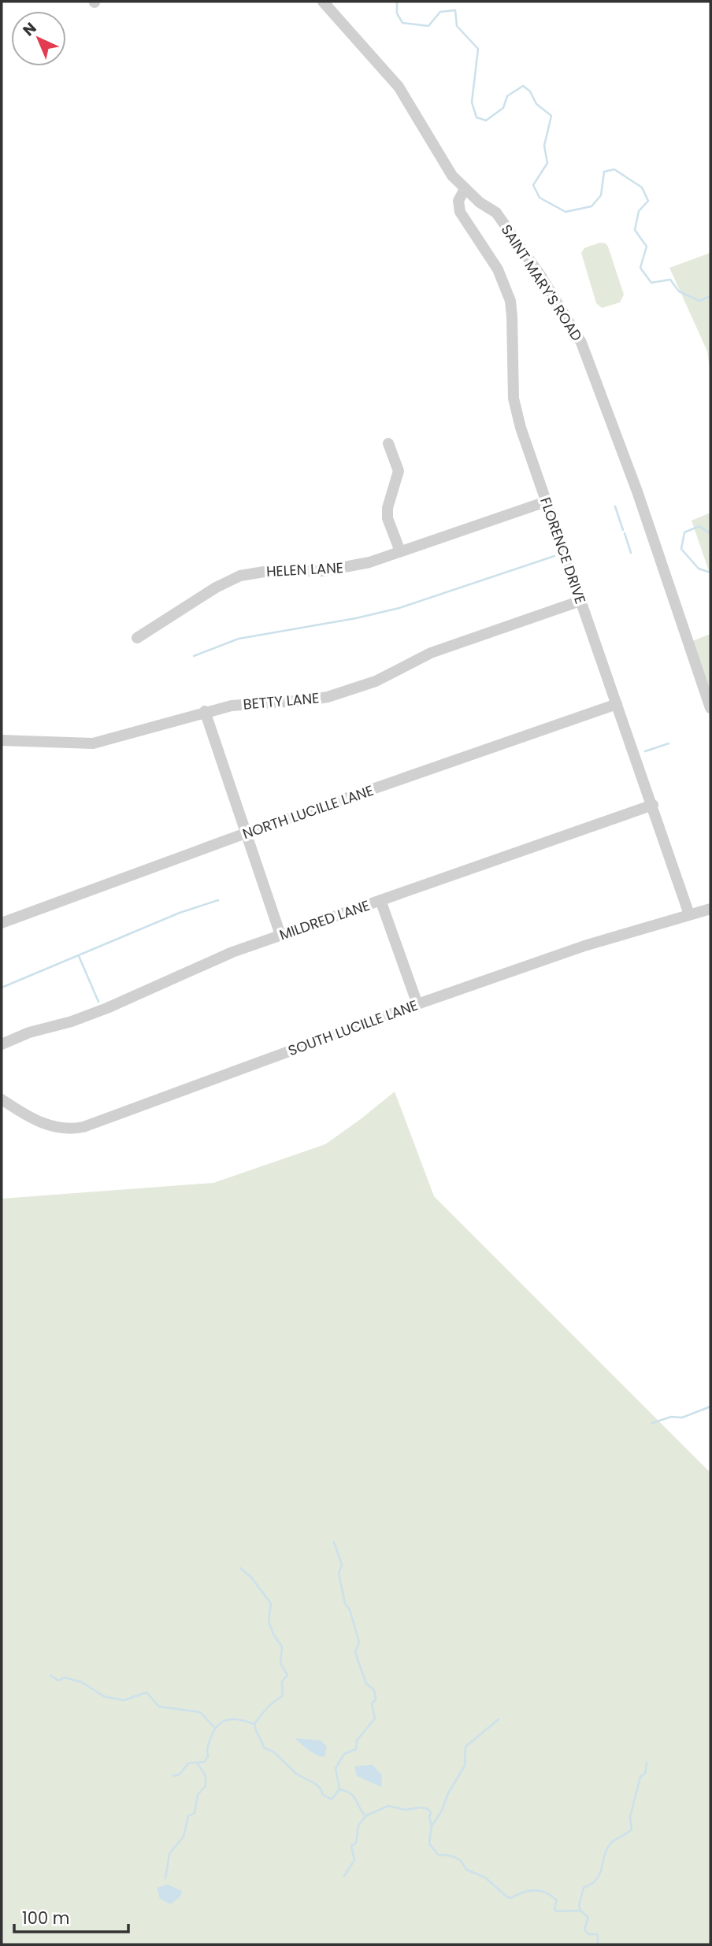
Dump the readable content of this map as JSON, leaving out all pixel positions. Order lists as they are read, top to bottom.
{
  "streets": {
    "street": [
      "SAINT MARY'S ROAD",
      "FLORENCE DRIVE",
      "HELEN LANE",
      "BETTY LANE",
      "NORTH LUCILLE LANE",
      "MILDRED LANE",
      "SOUTH LUCILLE LANE"
    ]
  },
  "crossings": [
    ["SAINT MARY'S ROAD", "FLORENCE DRIVE"],
    ["FLORENCE DRIVE", "HELEN LANE"],
    ["FLORENCE DRIVE", "BETTY LANE"],
    ["FLORENCE DRIVE", "NORTH LUCILLE LANE"],
    ["FLORENCE DRIVE", "MILDRED LANE"],
    ["FLORENCE DRIVE", "SOUTH LUCILLE LANE"]
  ],
  "scale_bar": "100 m",
  "north": "top left"
}
